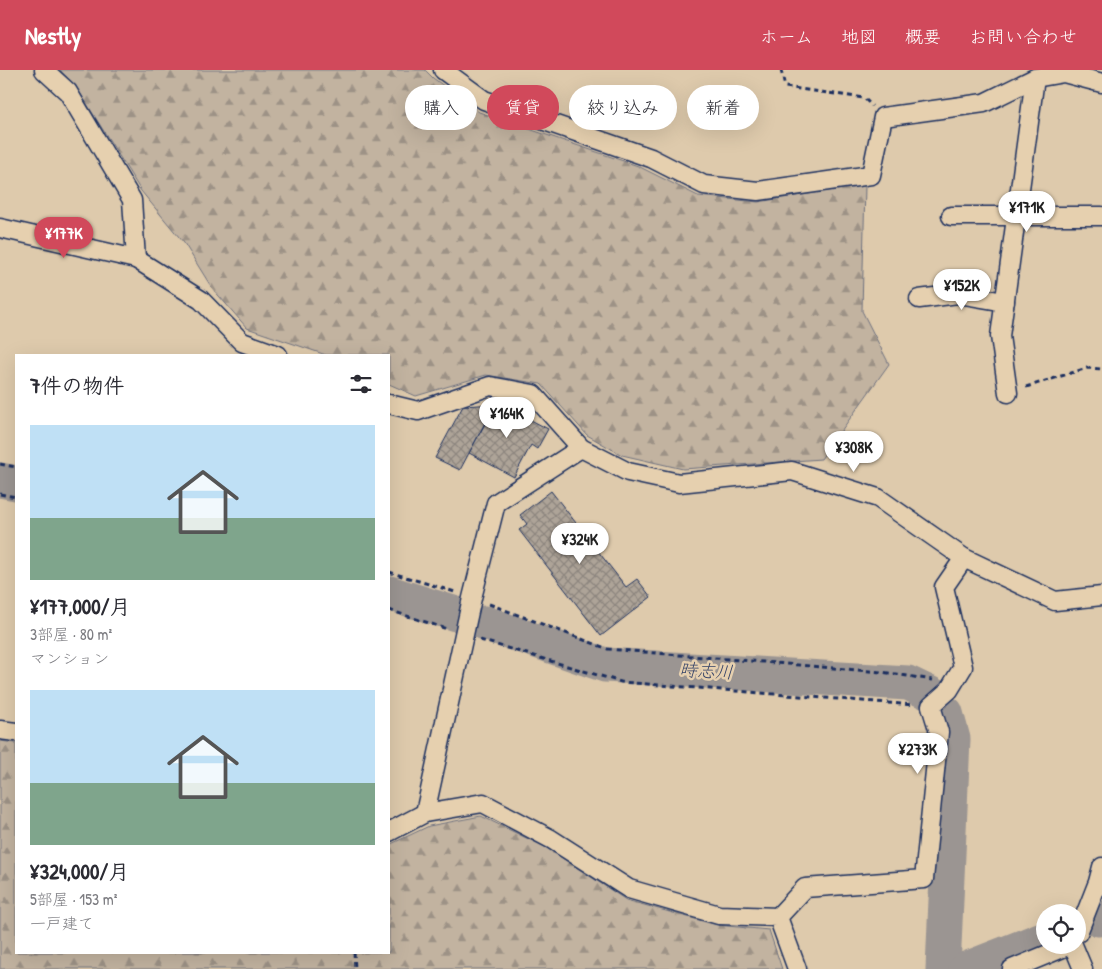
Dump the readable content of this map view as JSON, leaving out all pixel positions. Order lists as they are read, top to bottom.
{
  "water": ["時志川"],
  "page": {
    "header": "Nestly",
    "nav": [
      "ホーム",
      "地図",
      "概要",
      "お問い合わせ"
    ],
    "chip": [
      "購入",
      "賃貸",
      "絞り込み",
      "新着"
    ],
    "price": [
      "¥171K",
      "¥177K",
      "¥152K",
      "¥164K",
      "¥308K",
      "¥324K",
      "¥273K"
    ],
    "heading": "7件の物件",
    "list": [
      {
        "name": "¥177,000/月",
        "note": "3部屋 · 80 m² · マンション"
      },
      {
        "name": "¥324,000/月",
        "note": "5部屋 · 153 m² · 一戸建て"
      }
    ]
  }
}
